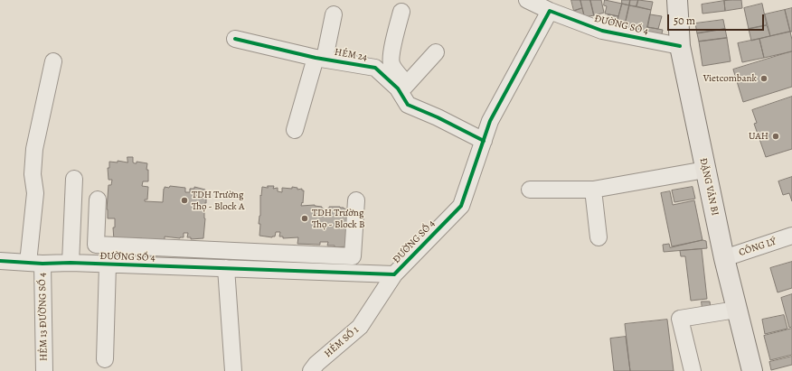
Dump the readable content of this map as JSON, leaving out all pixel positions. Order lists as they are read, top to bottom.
{
  "streets": {
    "main road": ["ĐẶNG VĂN BI"],
    "street": [
      "ĐƯỜNG SỐ 4",
      "HẺM 24",
      "CÔNG LÝ",
      "HẺM 13 ĐƯỜNG SỐ 4",
      "HẺM SỐ 1"
    ]
  },
  "crossings": [
    ["ĐƯỜNG SỐ 4", "HẺM 24"],
    ["ĐƯỜNG SỐ 4", "ĐẶNG VĂN BI"],
    ["ĐƯỜNG SỐ 4", "HẺM 13 ĐƯỜNG SỐ 4"],
    ["ĐƯỜNG SỐ 4", "HẺM SỐ 1"],
    ["ĐẶNG VĂN BI", "CÔNG LÝ"]
  ],
  "places": [
    "Vietcombank",
    "UAH",
    "TDH Trường Thọ - Block A",
    "TDH Trường Thọ - Block B"
  ],
  "scale_bar": "50 m"
}
